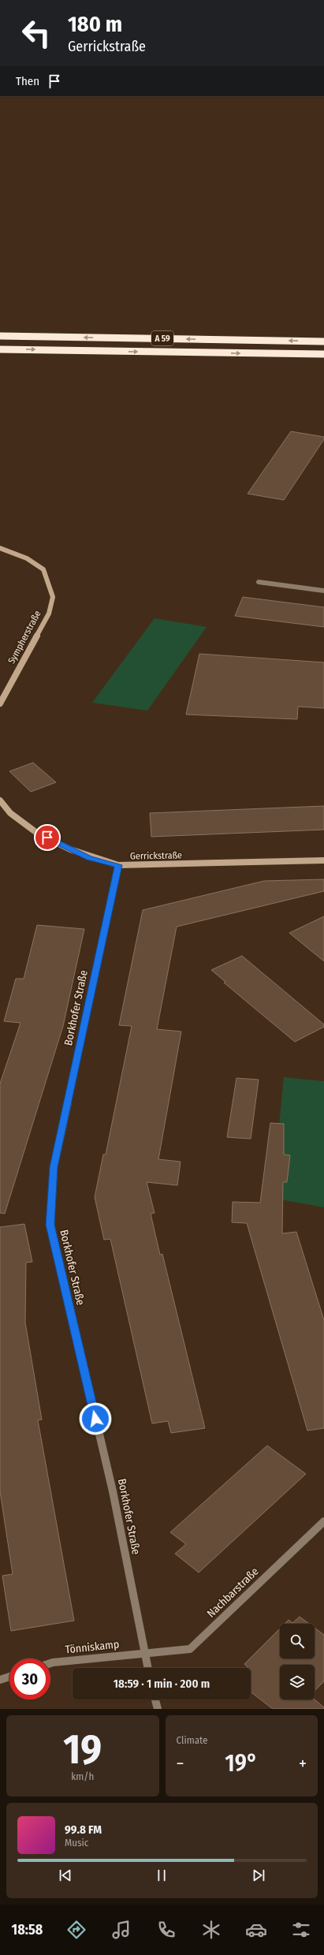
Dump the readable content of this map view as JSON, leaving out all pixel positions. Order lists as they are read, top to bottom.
{
  "streets": {
    "highway": ["A 59"],
    "street": [
      "Sympherstraße",
      "Gerrickstraße",
      "Borkhofer Straße",
      "Nachbarstraße",
      "Tönniskamp"
    ]
  },
  "crossings": [
    ["Gerrickstraße", "Borkhofer Straße"],
    ["Borkhofer Straße", "Nachbarstraße"],
    ["Borkhofer Straße", "Tönniskamp"],
    ["Nachbarstraße", "Tönniskamp"]
  ],
  "page": {
    "turn": ["180 m", "Gerrickstraße"],
    "then": "Then",
    "limit": "30",
    "trip": "18:59 · 1 min · 200 m",
    "tile": [
      ["19", "km/h"],
      "Climate"
    ],
    "heat": ["−", "19°", "+"],
    "song": ["99.8 FM", "Music"],
    "tabs": "18:58"
  }
}
